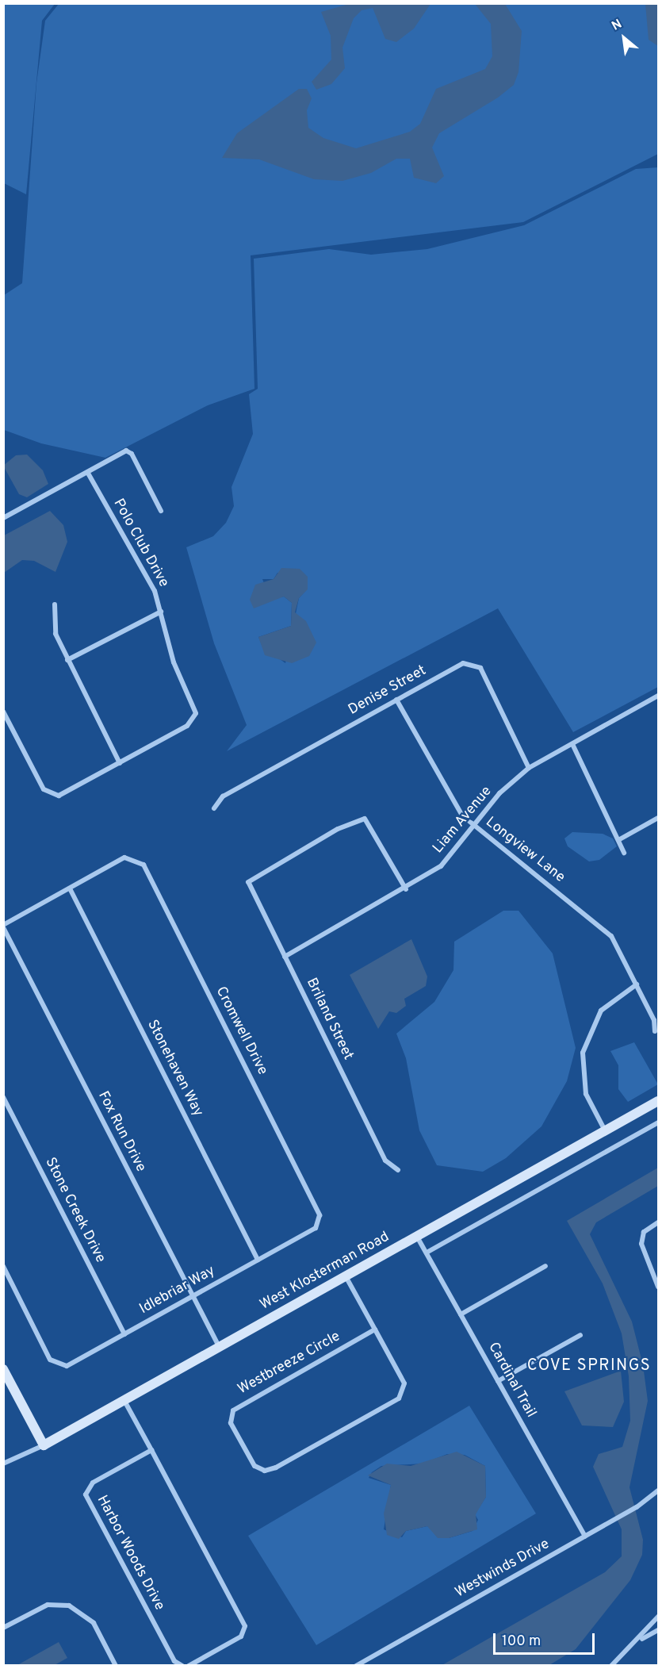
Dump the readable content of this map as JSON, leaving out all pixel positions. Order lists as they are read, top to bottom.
{
  "streets": {
    "street": [
      "Polo Club Drive",
      "Denise Street",
      "Liam Avenue",
      "Longview Lane",
      "Briland Street",
      "Cromwell Drive",
      "Stonehaven Way",
      "Fox Run Drive",
      "Stone Creek Drive",
      "West Klosterman Road",
      "Idlebriar Way",
      "Westbreeze Circle",
      "Cardinal Trail",
      "Harbor Woods Drive",
      "Westwinds Drive"
    ]
  },
  "crossings": [
    ["Denise Street", "Liam Avenue"],
    ["Denise Street", "Longview Lane"],
    ["Liam Avenue", "Longview Lane"],
    ["Liam Avenue", "Briland Street"],
    ["Cromwell Drive", "Stonehaven Way"],
    ["Cromwell Drive", "Idlebriar Way"],
    ["Stonehaven Way", "Idlebriar Way"],
    ["Fox Run Drive", "West Klosterman Road"],
    ["Fox Run Drive", "Idlebriar Way"],
    ["Stone Creek Drive", "Idlebriar Way"],
    ["West Klosterman Road", "Cardinal Trail"],
    ["Cardinal Trail", "Westwinds Drive"]
  ],
  "districts": ["COVE SPRINGS"],
  "scale_bar": "100 m",
  "north": "top left"
}
